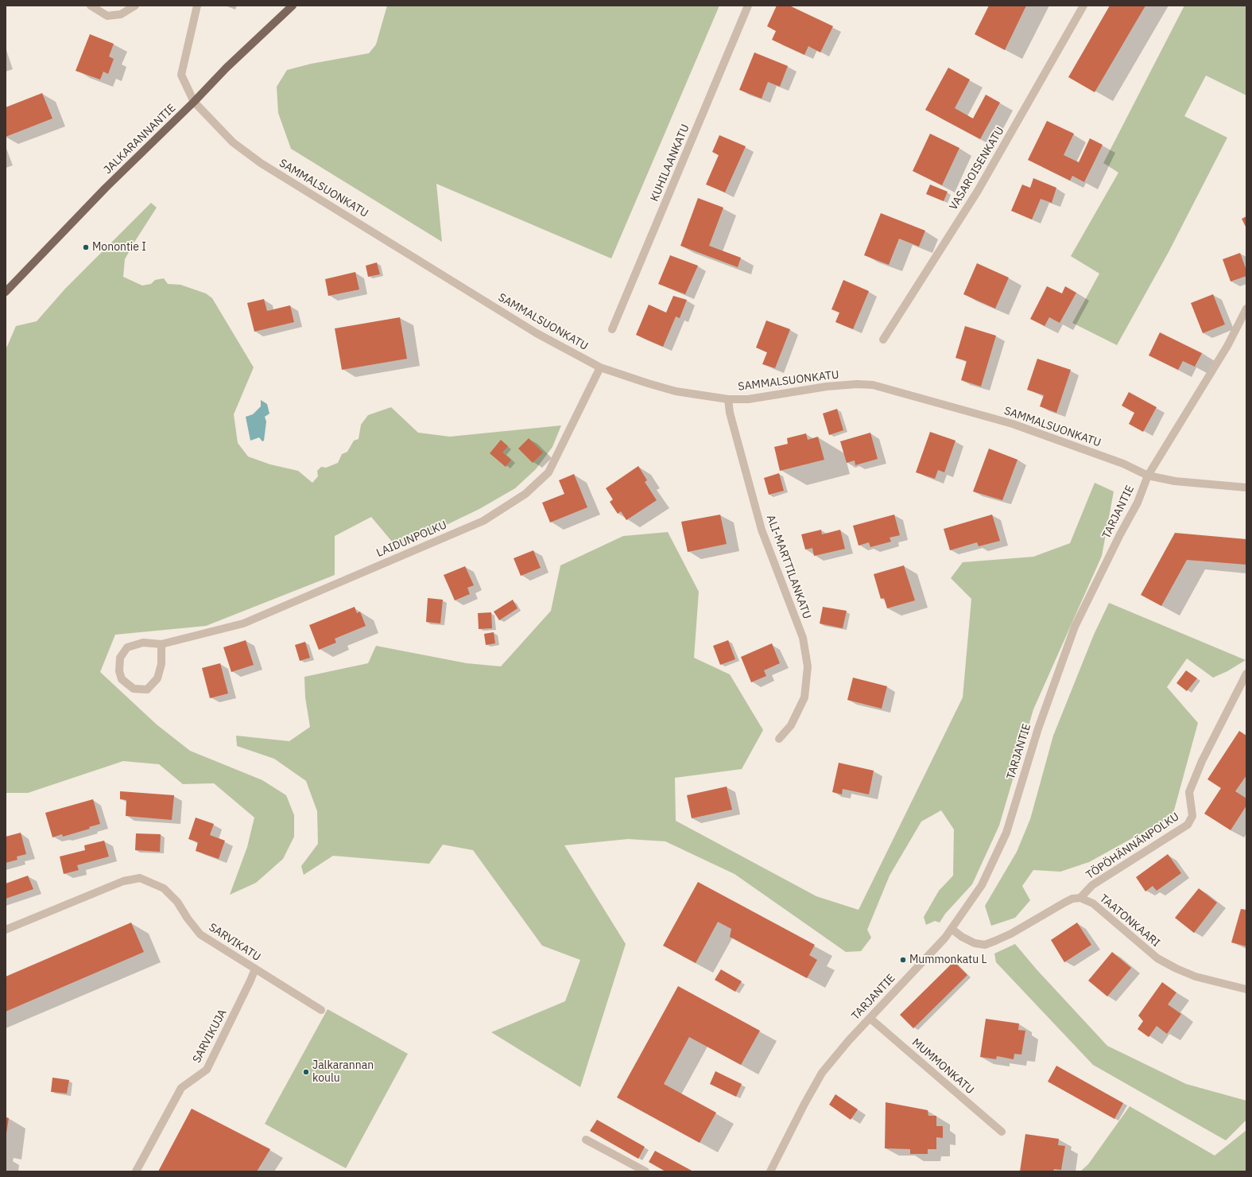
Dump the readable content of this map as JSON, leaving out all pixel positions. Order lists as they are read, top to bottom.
{
  "streets": {
    "main road": ["JALKARANNANTIE"],
    "street": [
      "KUHILAANKATU",
      "VASAROISENKATU",
      "SAMMALSUONKATU",
      "TARJANTIE",
      "LAIDUNPOLKU",
      "ALI-MARTTILANKATU",
      "TÖPÖHÄNNÄNPOLKU",
      "TAATONKAARI",
      "SARVIKATU",
      "SARVIKUJA",
      "MUMMONKATU"
    ]
  },
  "crossings": [
    ["JALKARANNANTIE", "SAMMALSUONKATU"],
    ["SAMMALSUONKATU", "TARJANTIE"],
    ["SAMMALSUONKATU", "LAIDUNPOLKU"],
    ["SAMMALSUONKATU", "ALI-MARTTILANKATU"],
    ["TARJANTIE", "MUMMONKATU"],
    ["TÖPÖHÄNNÄNPOLKU", "TAATONKAARI"],
    ["SARVIKATU", "SARVIKUJA"]
  ],
  "places": ["Monontie I", "Mummonkatu L", "Jalkarannan koulu"]
}
